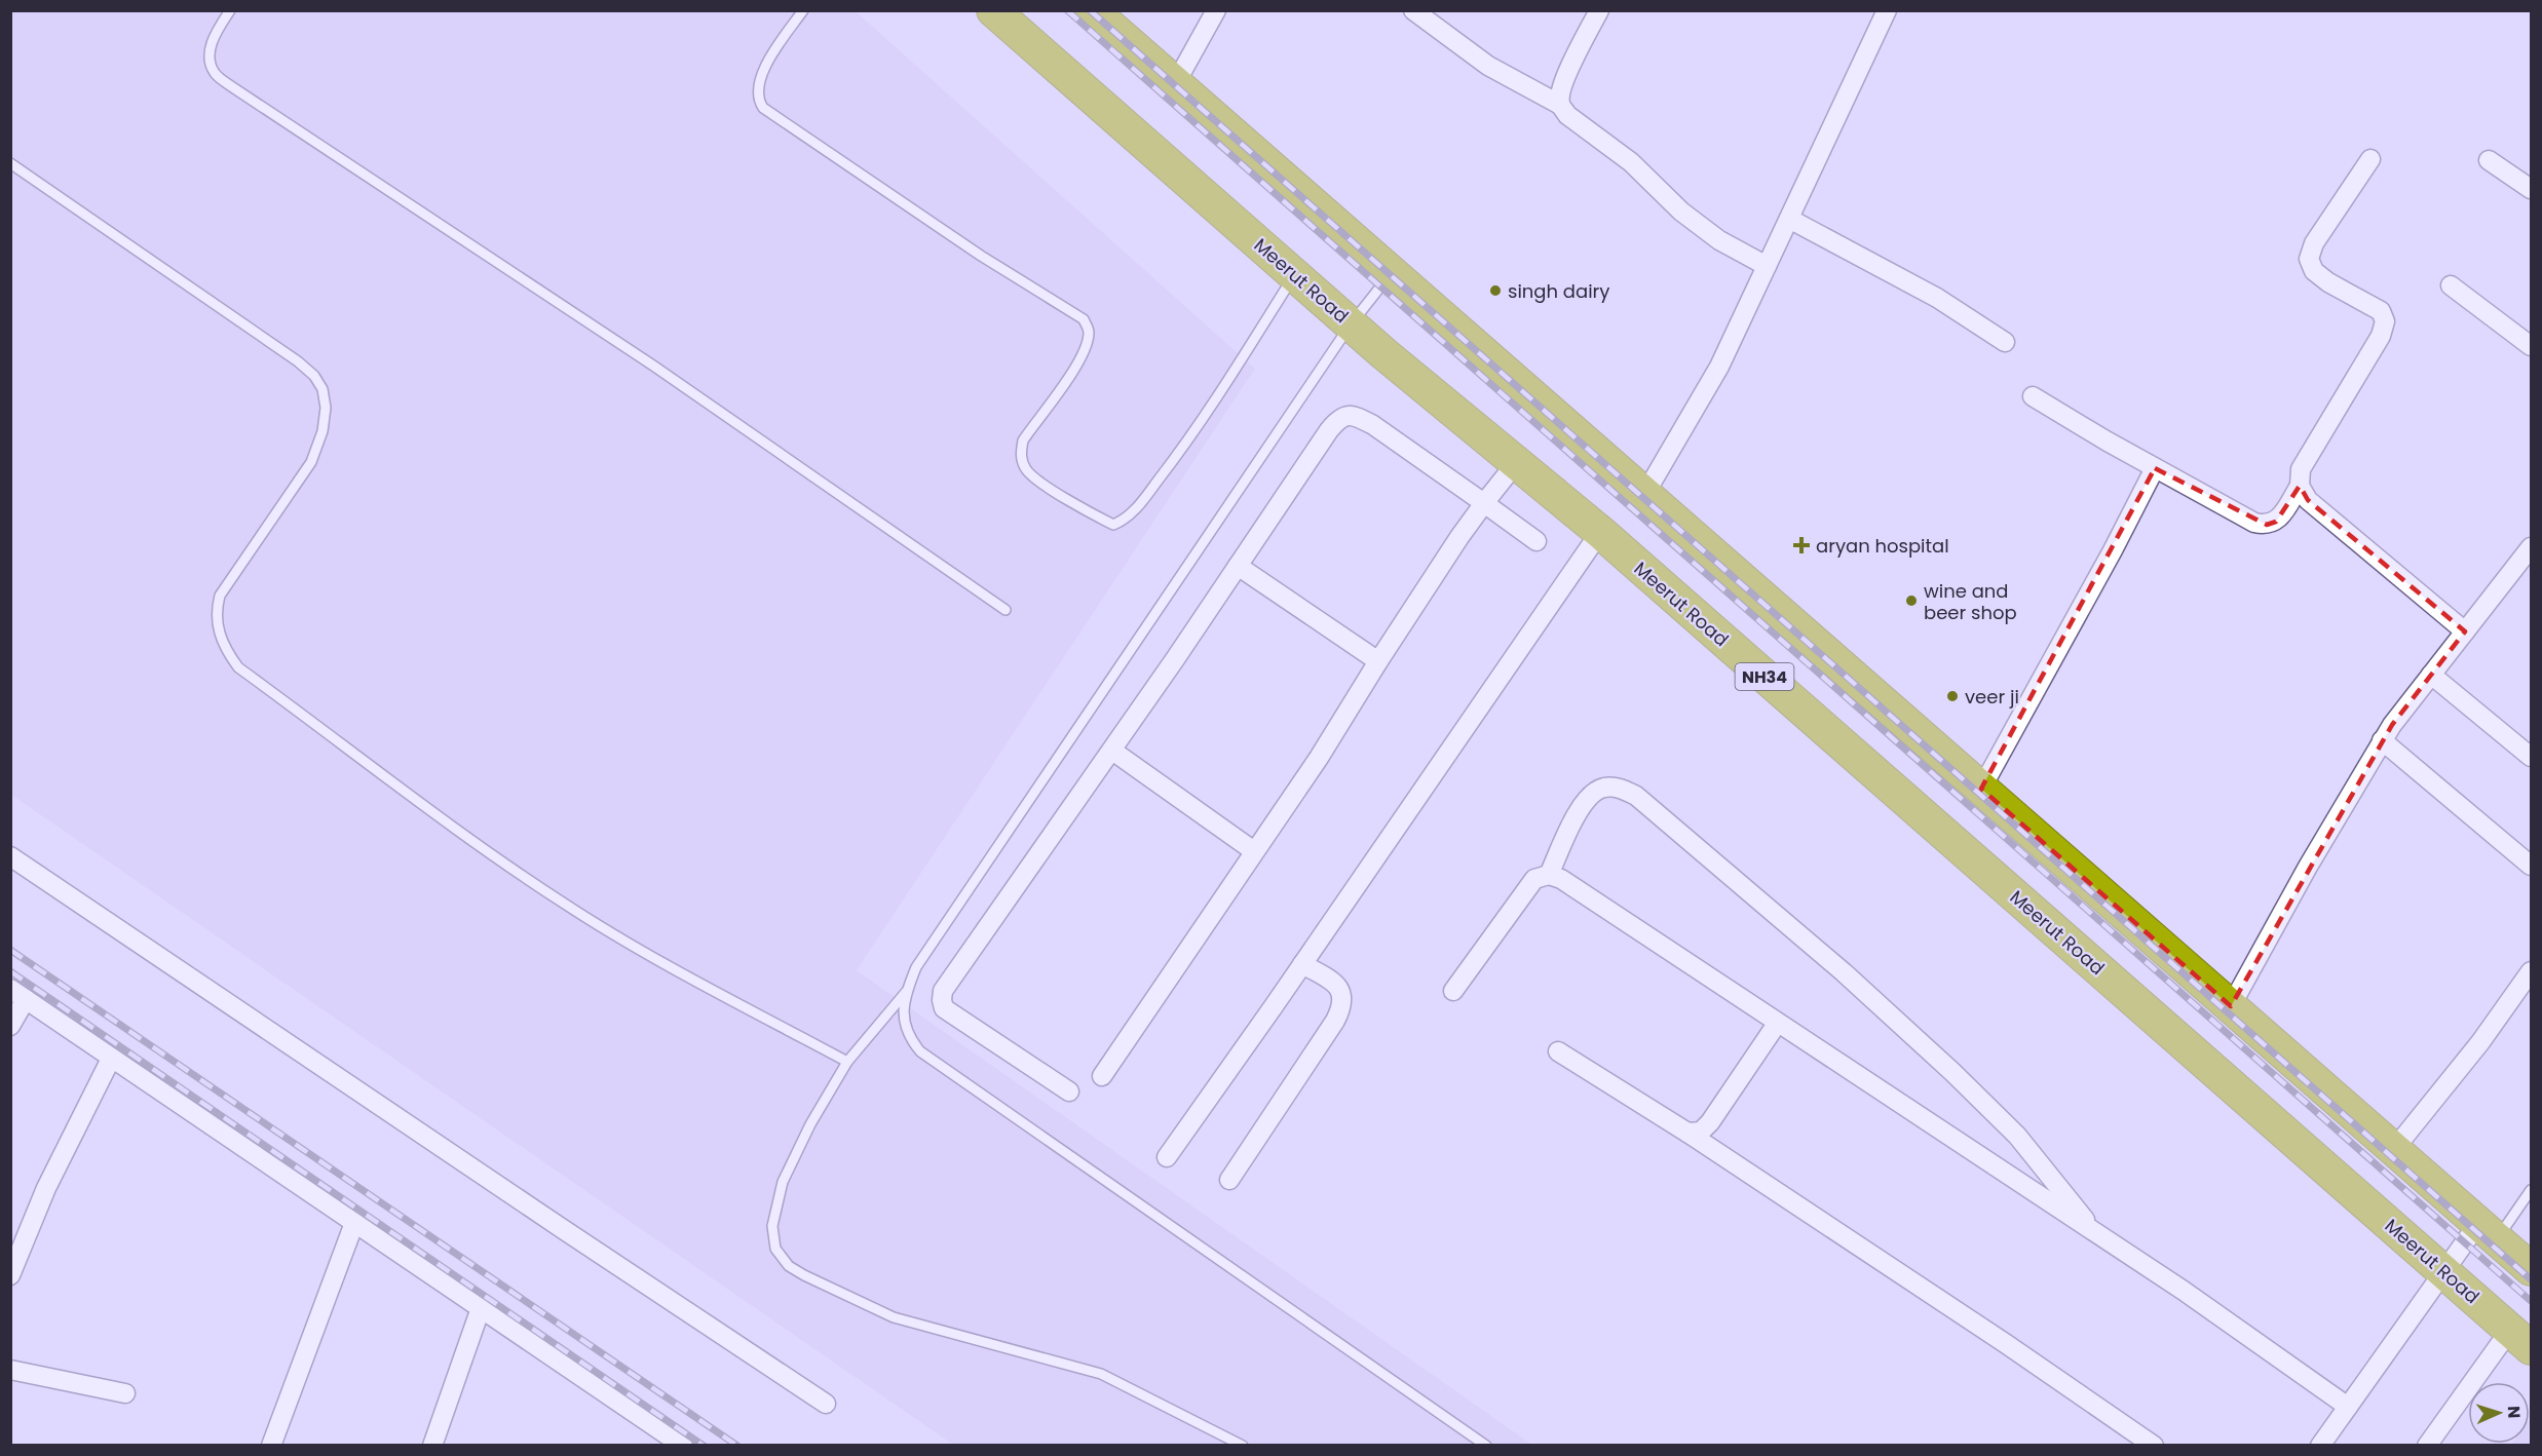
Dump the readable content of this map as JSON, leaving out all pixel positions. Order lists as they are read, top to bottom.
{
  "streets": {
    "highway": ["Meerut Road", "NH34"]
  },
  "places": {
    "other": ["singh dairy", "wine and beer shop", "veer ji"],
    "health": ["aryan hospital"]
  },
  "north": "right"
}
